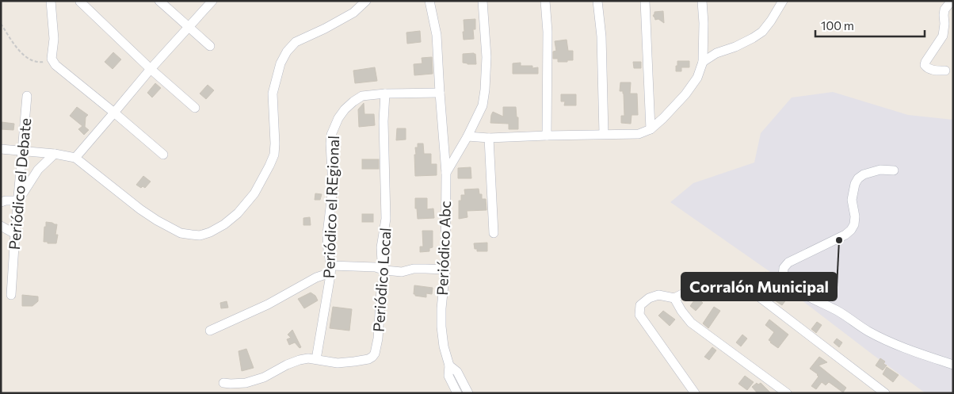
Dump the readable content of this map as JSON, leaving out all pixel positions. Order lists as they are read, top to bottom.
{
  "streets": {
    "street": [
      "Periódico el Debate",
      "Periódico el REgional",
      "Periódico Abc",
      "Periódico Local"
    ]
  },
  "crossings": [
    ["Periódico el REgional", "Periódico Local"]
  ],
  "places": ["Corralón Municipal"],
  "scale_bar": "100 m"
}
